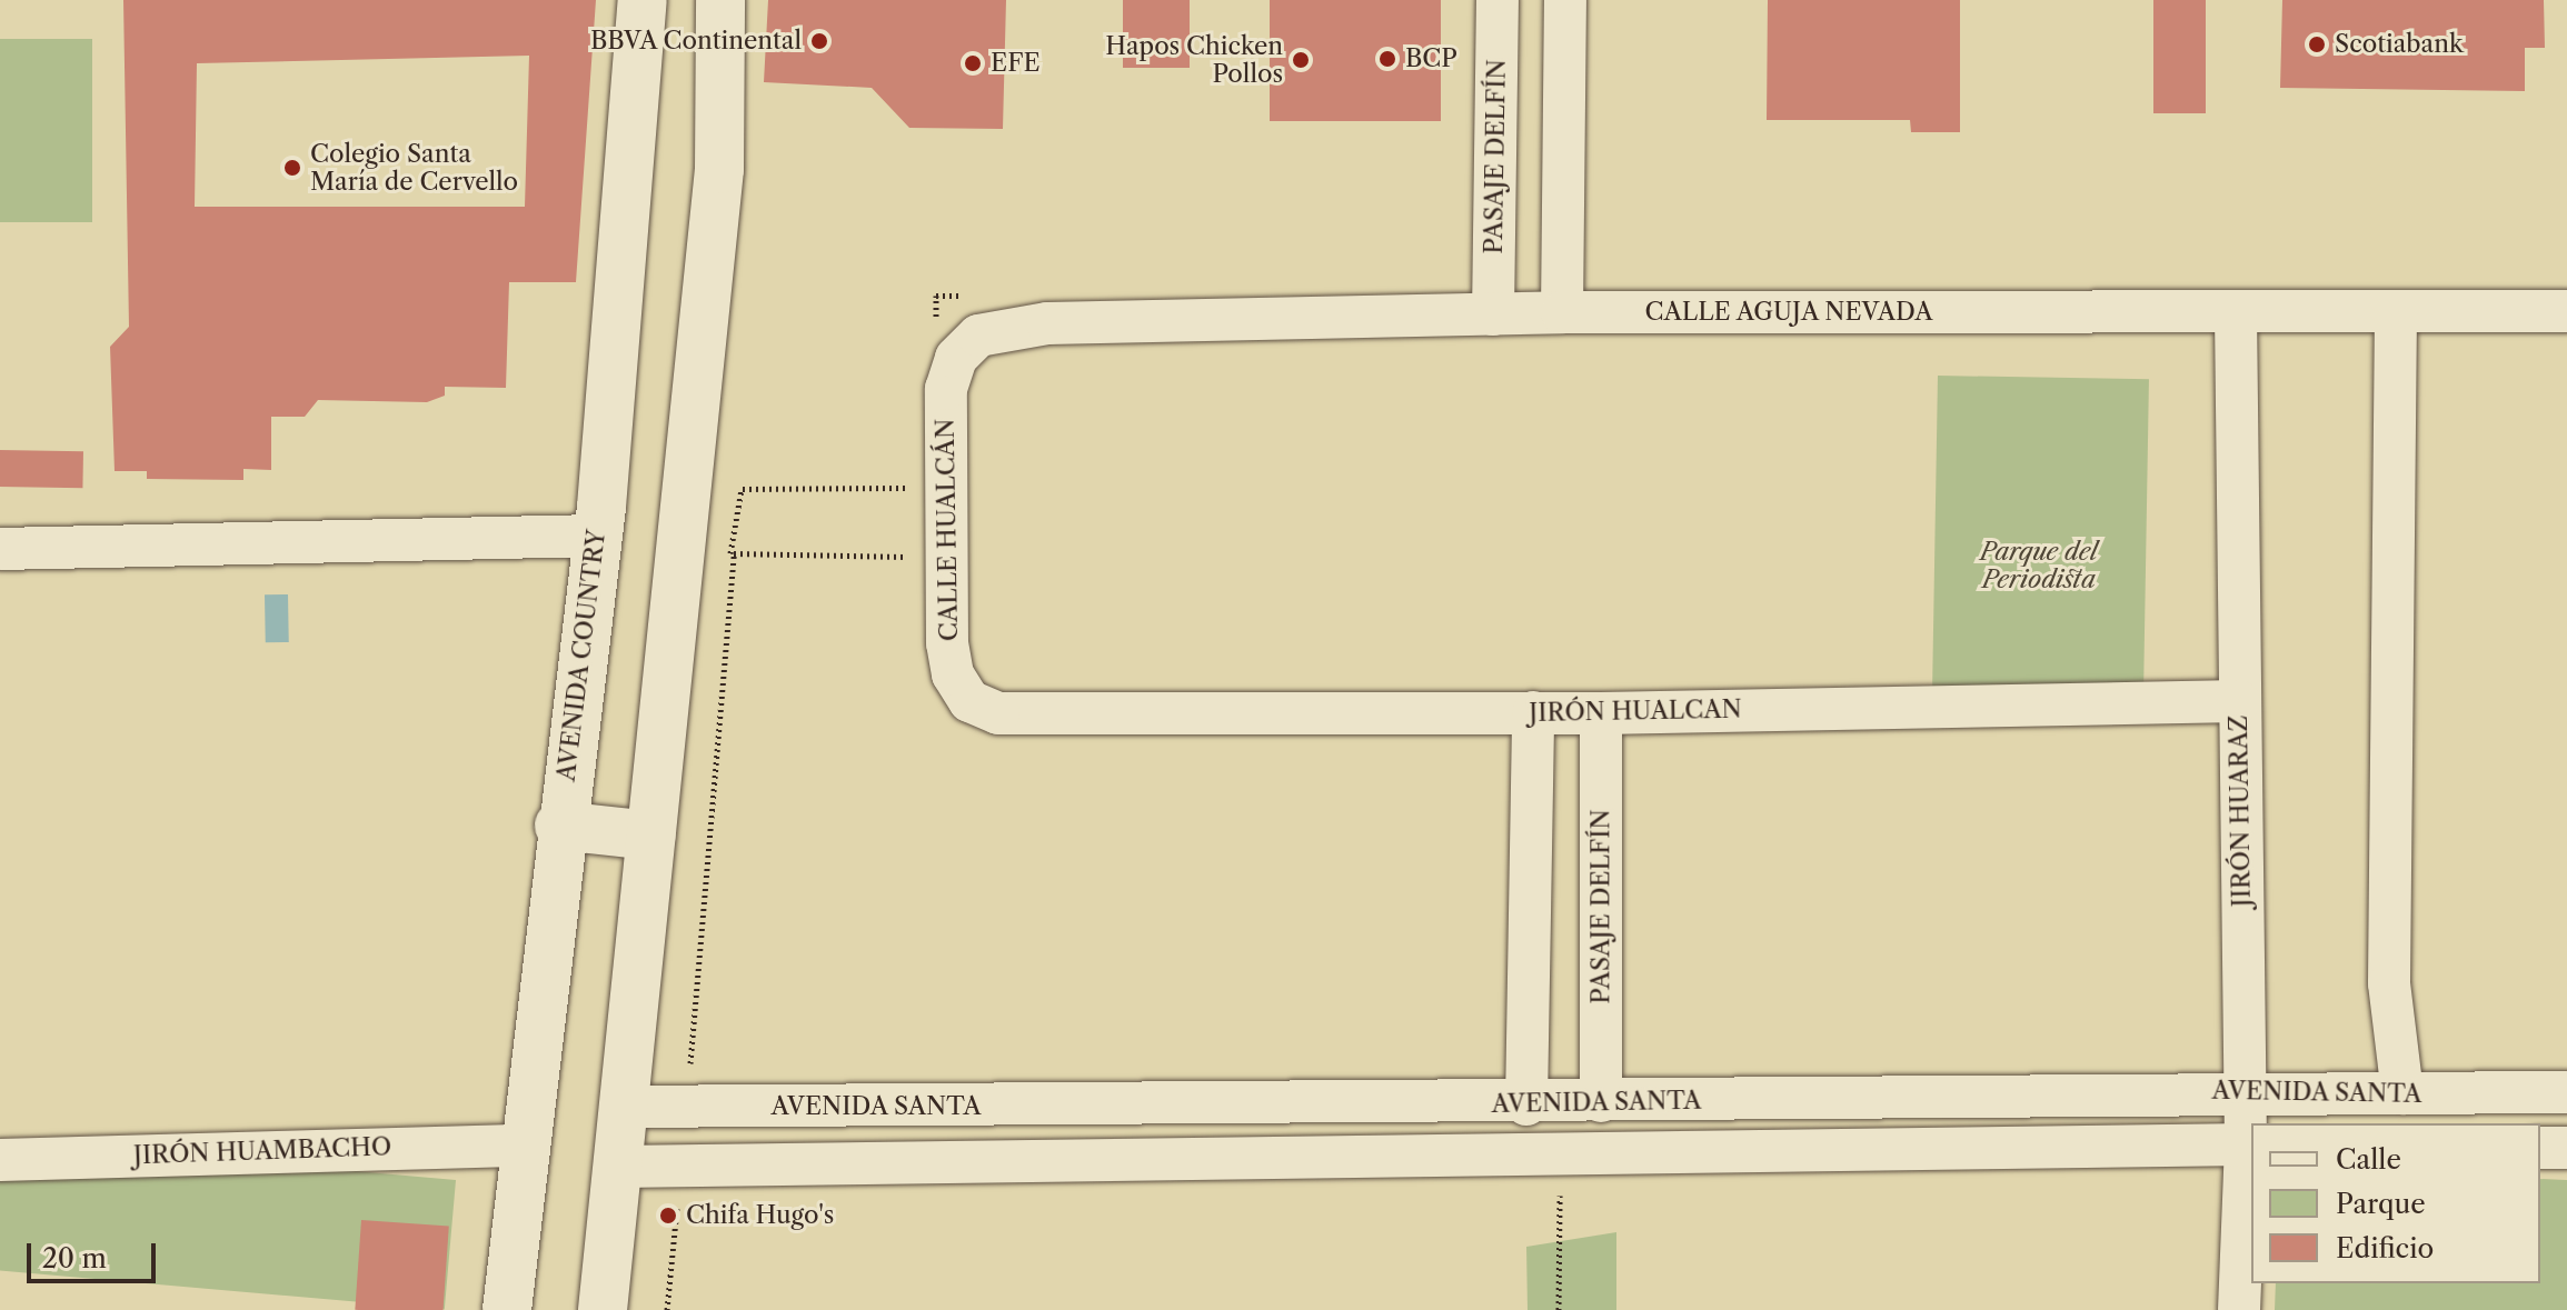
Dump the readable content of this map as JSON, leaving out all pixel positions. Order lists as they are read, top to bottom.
{
  "streets": {
    "main road": ["AVENIDA COUNTRY"],
    "street": [
      "PASAJE DELFÍN",
      "CALLE AGUJA NEVADA",
      "CALLE HUALCÁN",
      "JIRÓN HUALCAN",
      "JIRÓN HUARAZ",
      "AVENIDA SANTA",
      "JIRÓN HUAMBACHO"
    ]
  },
  "crossings": [
    ["PASAJE DELFÍN", "CALLE AGUJA NEVADA"],
    ["PASAJE DELFÍN", "JIRÓN HUALCAN"],
    ["PASAJE DELFÍN", "AVENIDA SANTA"],
    ["CALLE AGUJA NEVADA", "CALLE HUALCÁN"],
    ["CALLE AGUJA NEVADA", "JIRÓN HUARAZ"],
    ["CALLE HUALCÁN", "JIRÓN HUALCAN"],
    ["AVENIDA COUNTRY", "JIRÓN HUAMBACHO"],
    ["JIRÓN HUALCAN", "JIRÓN HUARAZ"],
    ["JIRÓN HUARAZ", "AVENIDA SANTA"]
  ],
  "parks": ["Parque del Periodista"],
  "places": [
    "BBVA Continental",
    "Scotiabank",
    "BCP",
    "Hapos Chicken Pollos",
    "EFE",
    "Colegio Santa María de Cervello",
    "Chifa Hugo's"
  ],
  "legend": ["Calle", "Parque", "Edificio"],
  "scale_bar": "20 m"
}
